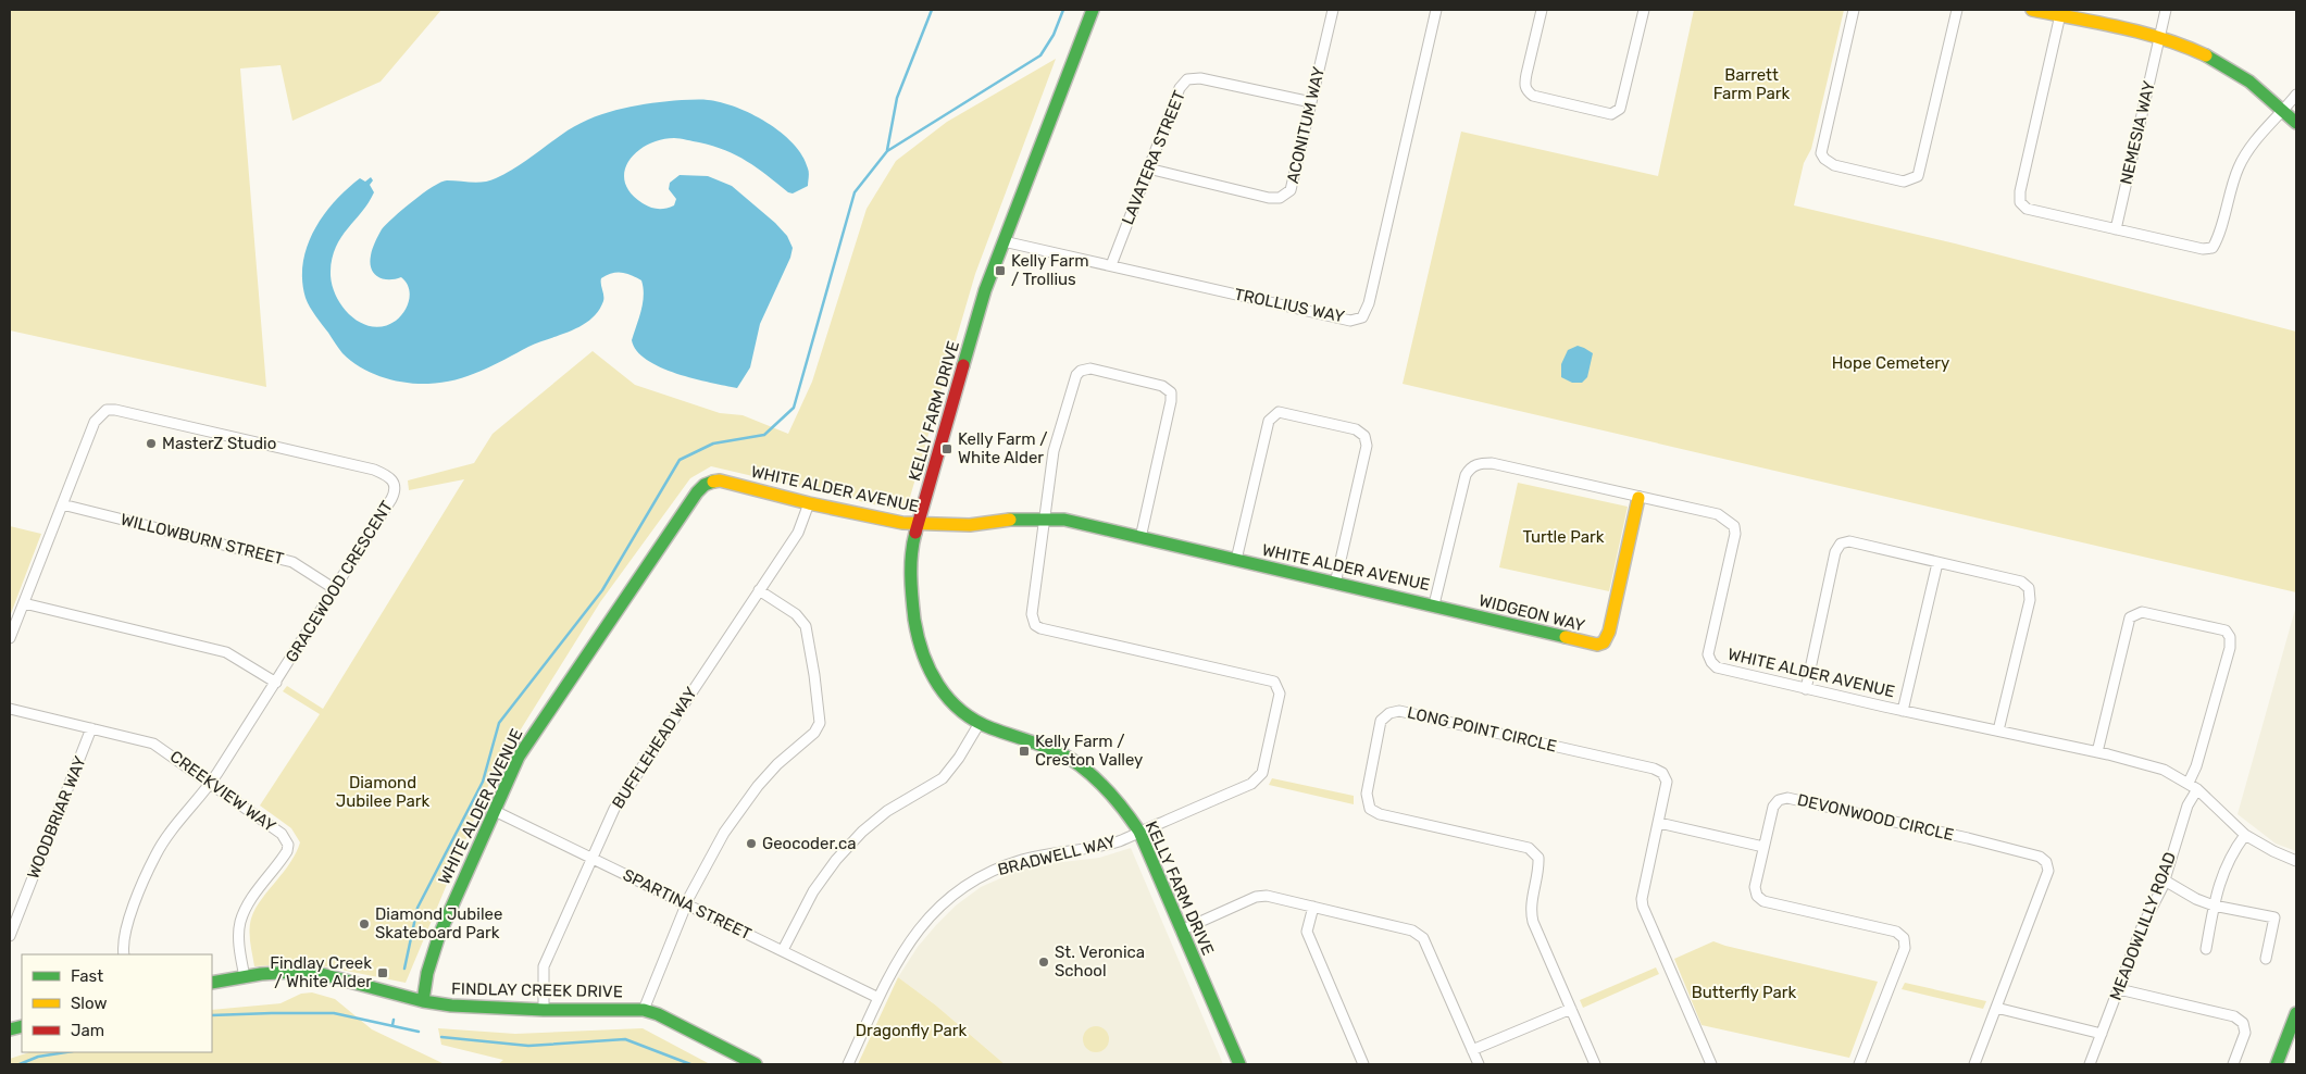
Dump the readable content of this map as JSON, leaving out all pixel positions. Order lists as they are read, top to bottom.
{
  "streets": {
    "street": [
      "ACONITUM WAY",
      "NEMESIA WAY",
      "LAVATERA STREET",
      "TROLLIUS WAY",
      "KELLY FARM DRIVE",
      "WHITE ALDER AVENUE",
      "WILLOWBURN STREET",
      "GRACEWOOD CRESCENT",
      "WIDGEON WAY",
      "LONG POINT CIRCLE",
      "BUFFLEHEAD WAY",
      "CREEKVIEW WAY",
      "WOODBRIAR WAY",
      "DEVONWOOD CIRCLE",
      "BRADWELL WAY",
      "SPARTINA STREET",
      "MEADOWLILLY ROAD",
      "FINDLAY CREEK DRIVE"
    ]
  },
  "crossings": [
    ["ACONITUM WAY", "LAVATERA STREET"],
    ["LAVATERA STREET", "TROLLIUS WAY"],
    ["TROLLIUS WAY", "KELLY FARM DRIVE"],
    ["KELLY FARM DRIVE", "WHITE ALDER AVENUE"],
    ["KELLY FARM DRIVE", "BRADWELL WAY"],
    ["WHITE ALDER AVENUE", "WIDGEON WAY"],
    ["WHITE ALDER AVENUE", "BUFFLEHEAD WAY"],
    ["WHITE ALDER AVENUE", "BRADWELL WAY"],
    ["WHITE ALDER AVENUE", "SPARTINA STREET"],
    ["WHITE ALDER AVENUE", "MEADOWLILLY ROAD"],
    ["WHITE ALDER AVENUE", "FINDLAY CREEK DRIVE"],
    ["WILLOWBURN STREET", "GRACEWOOD CRESCENT"],
    ["GRACEWOOD CRESCENT", "CREEKVIEW WAY"],
    ["BUFFLEHEAD WAY", "SPARTINA STREET"],
    ["BUFFLEHEAD WAY", "FINDLAY CREEK DRIVE"],
    ["CREEKVIEW WAY", "WOODBRIAR WAY"],
    ["CREEKVIEW WAY", "FINDLAY CREEK DRIVE"],
    ["BRADWELL WAY", "SPARTINA STREET"]
  ],
  "parks": [
    "Barrett Farm Park",
    "Hope Cemetery",
    "Turtle Park",
    "Diamond Jubilee Park",
    "Butterfly Park",
    "Dragonfly Park"
  ],
  "places": {
    "transit": [
      "Kelly Farm / Trollius",
      "Kelly Farm / White Alder",
      "Kelly Farm / Creston Valley",
      "Findlay Creek / White Alder"
    ],
    "other": [
      "MasterZ Studio",
      "Geocoder.ca",
      "Diamond Jubilee Skateboard Park",
      "St. Veronica School"
    ]
  },
  "legend": ["Fast", "Slow", "Jam"]
}
